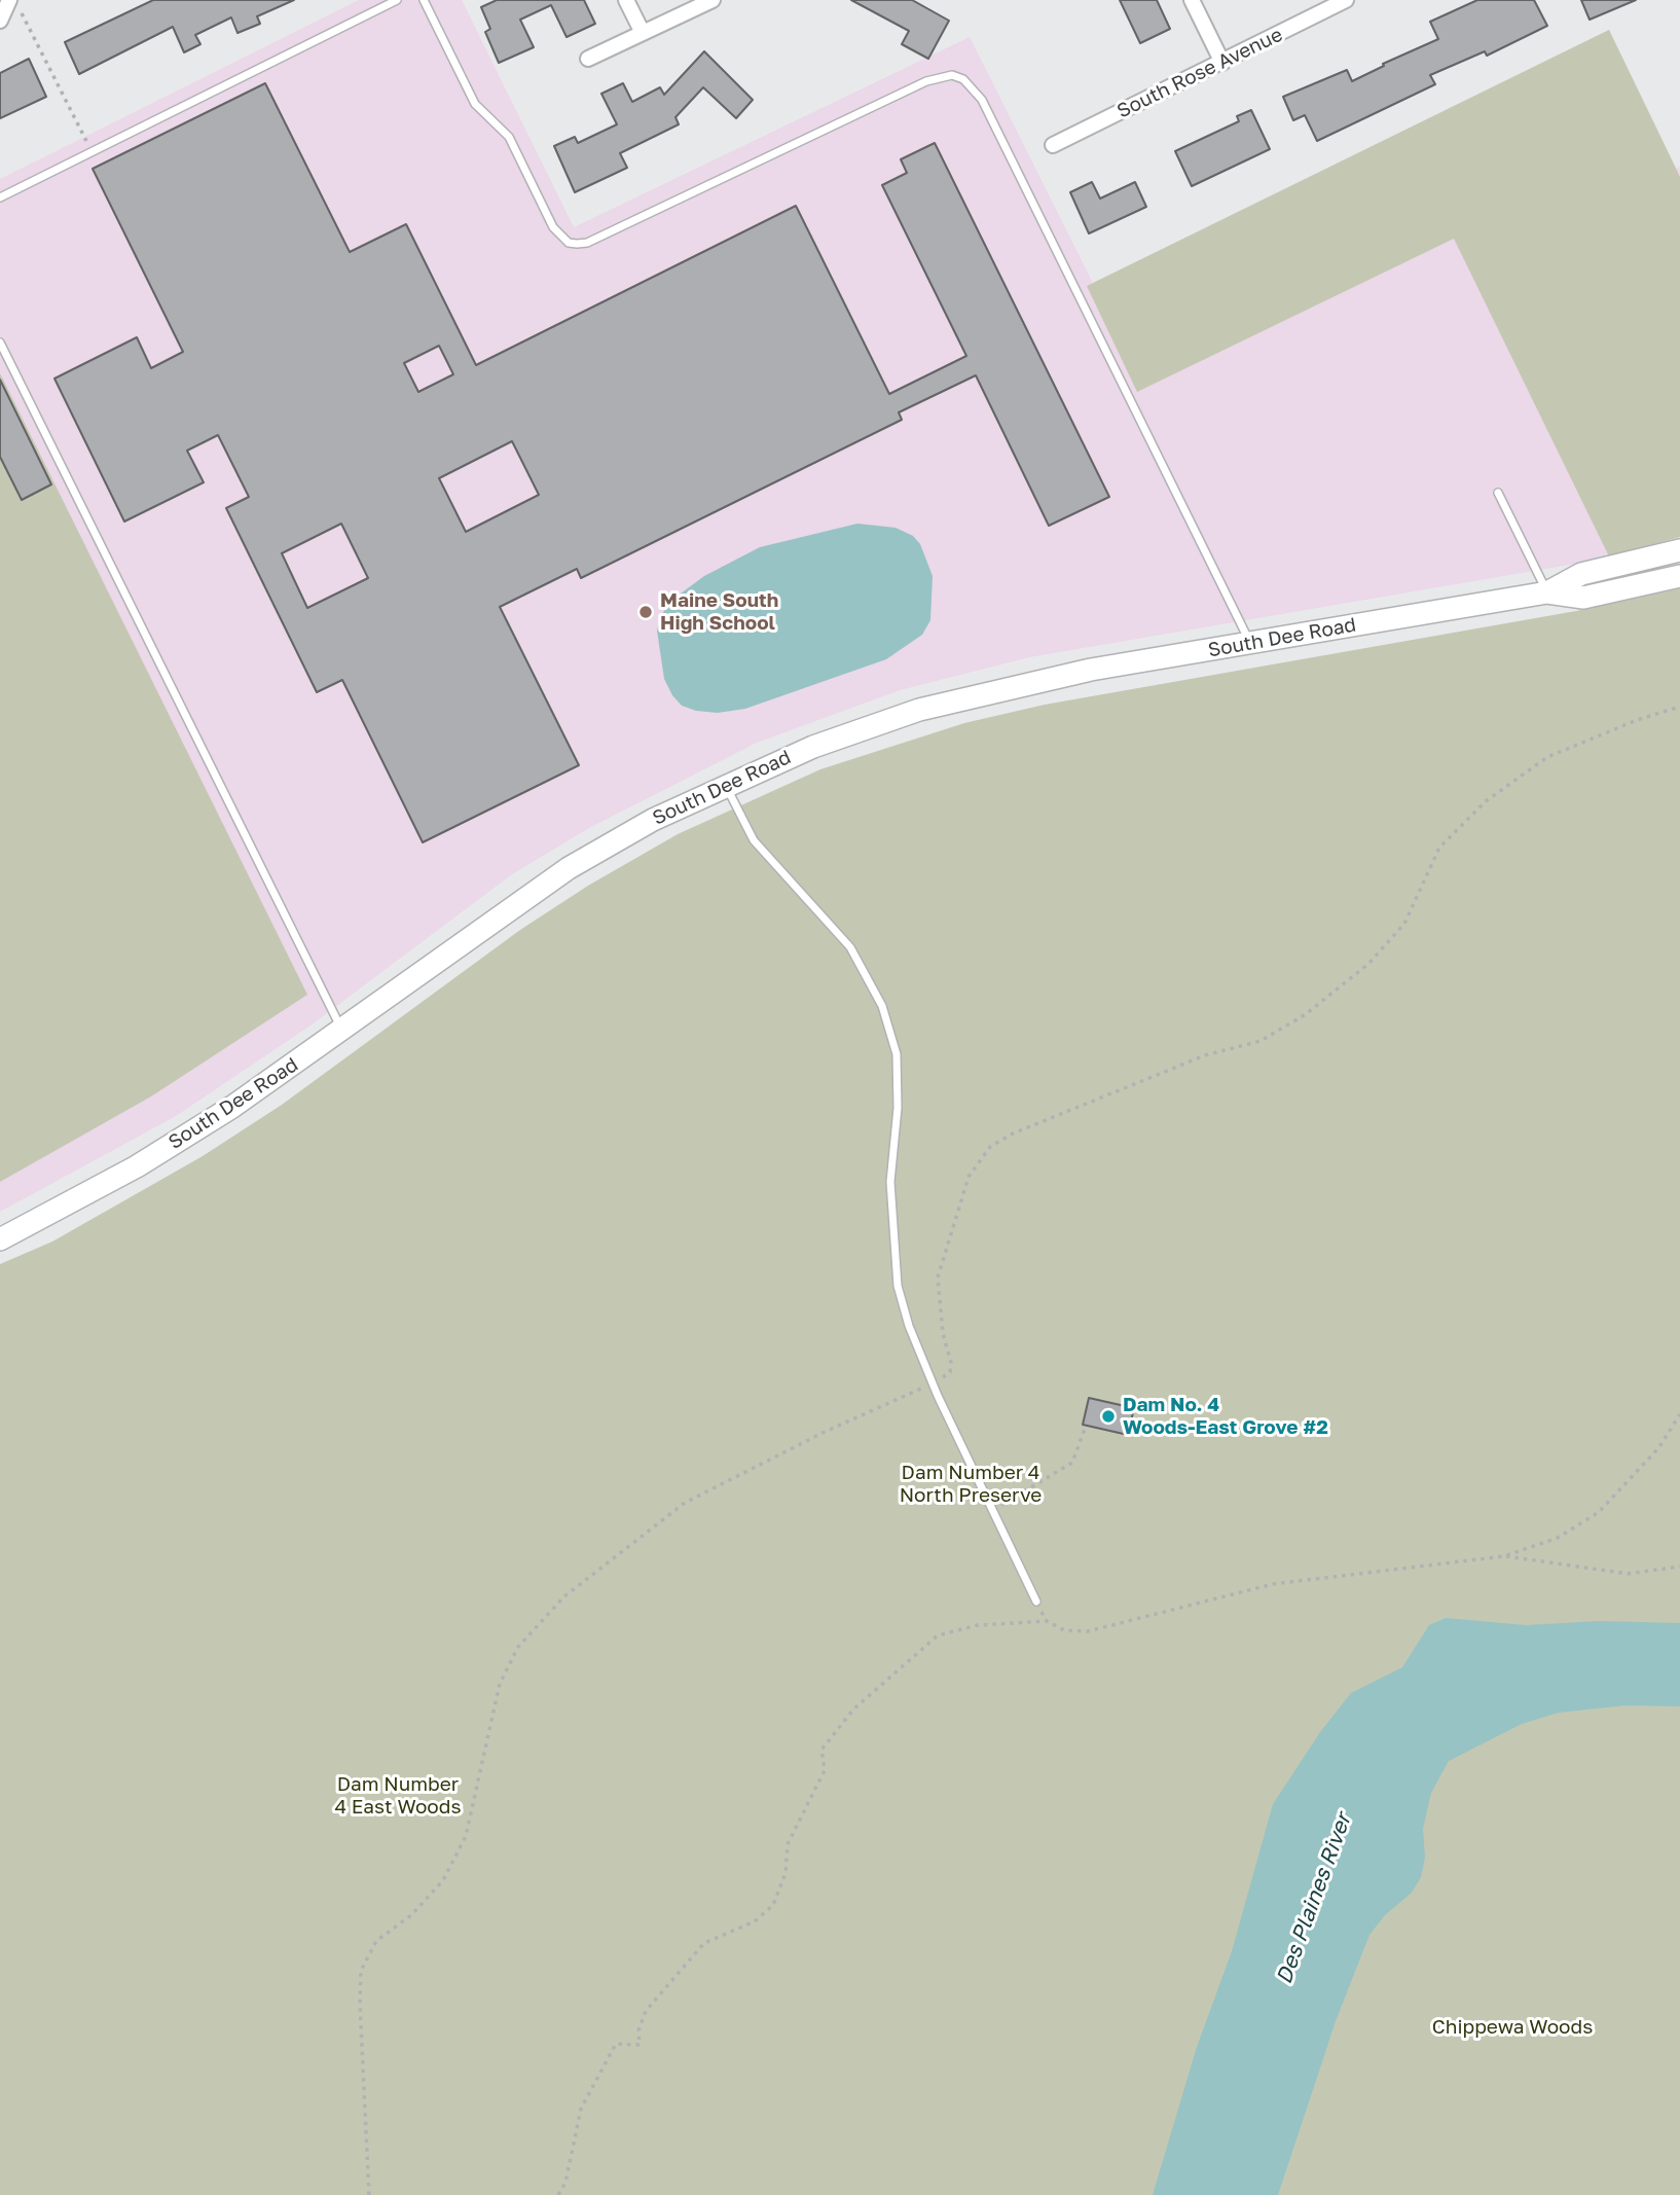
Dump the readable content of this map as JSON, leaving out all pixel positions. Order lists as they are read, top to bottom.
{
  "streets": {
    "main road": ["South Dee Road"],
    "street": ["South Rose Avenue"]
  },
  "water": ["Des Plaines River"],
  "parks": ["Dam Number 4 North Preserve", "Dam Number 4 East Woods", "Chippewa Woods"],
  "places": ["Maine South High School", "Dam No. 4 Woods-East Grove #2"]
}
